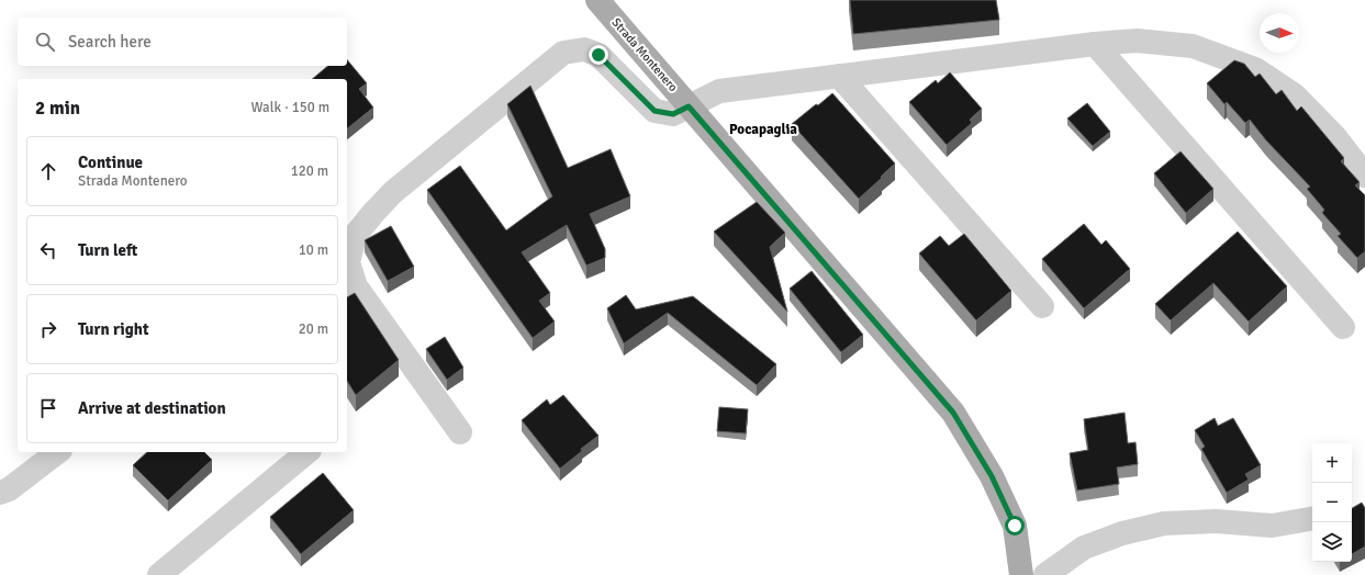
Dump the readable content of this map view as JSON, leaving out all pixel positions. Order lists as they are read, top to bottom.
{
  "streets": {
    "main road": ["Strada Montenero"]
  },
  "districts": ["Pocapaglia"],
  "north": "right",
  "page": {
    "search": "Search here",
    "heading": ["2 min", "Walk · 150 m"],
    "list": [
      ["Continue", "Strada Montenero", "120 m"],
      ["Turn left", "10 m"],
      ["Turn right", "20 m"],
      "Arrive at destination"
    ],
    "map_buttons": ["+", "−"]
  }
}
